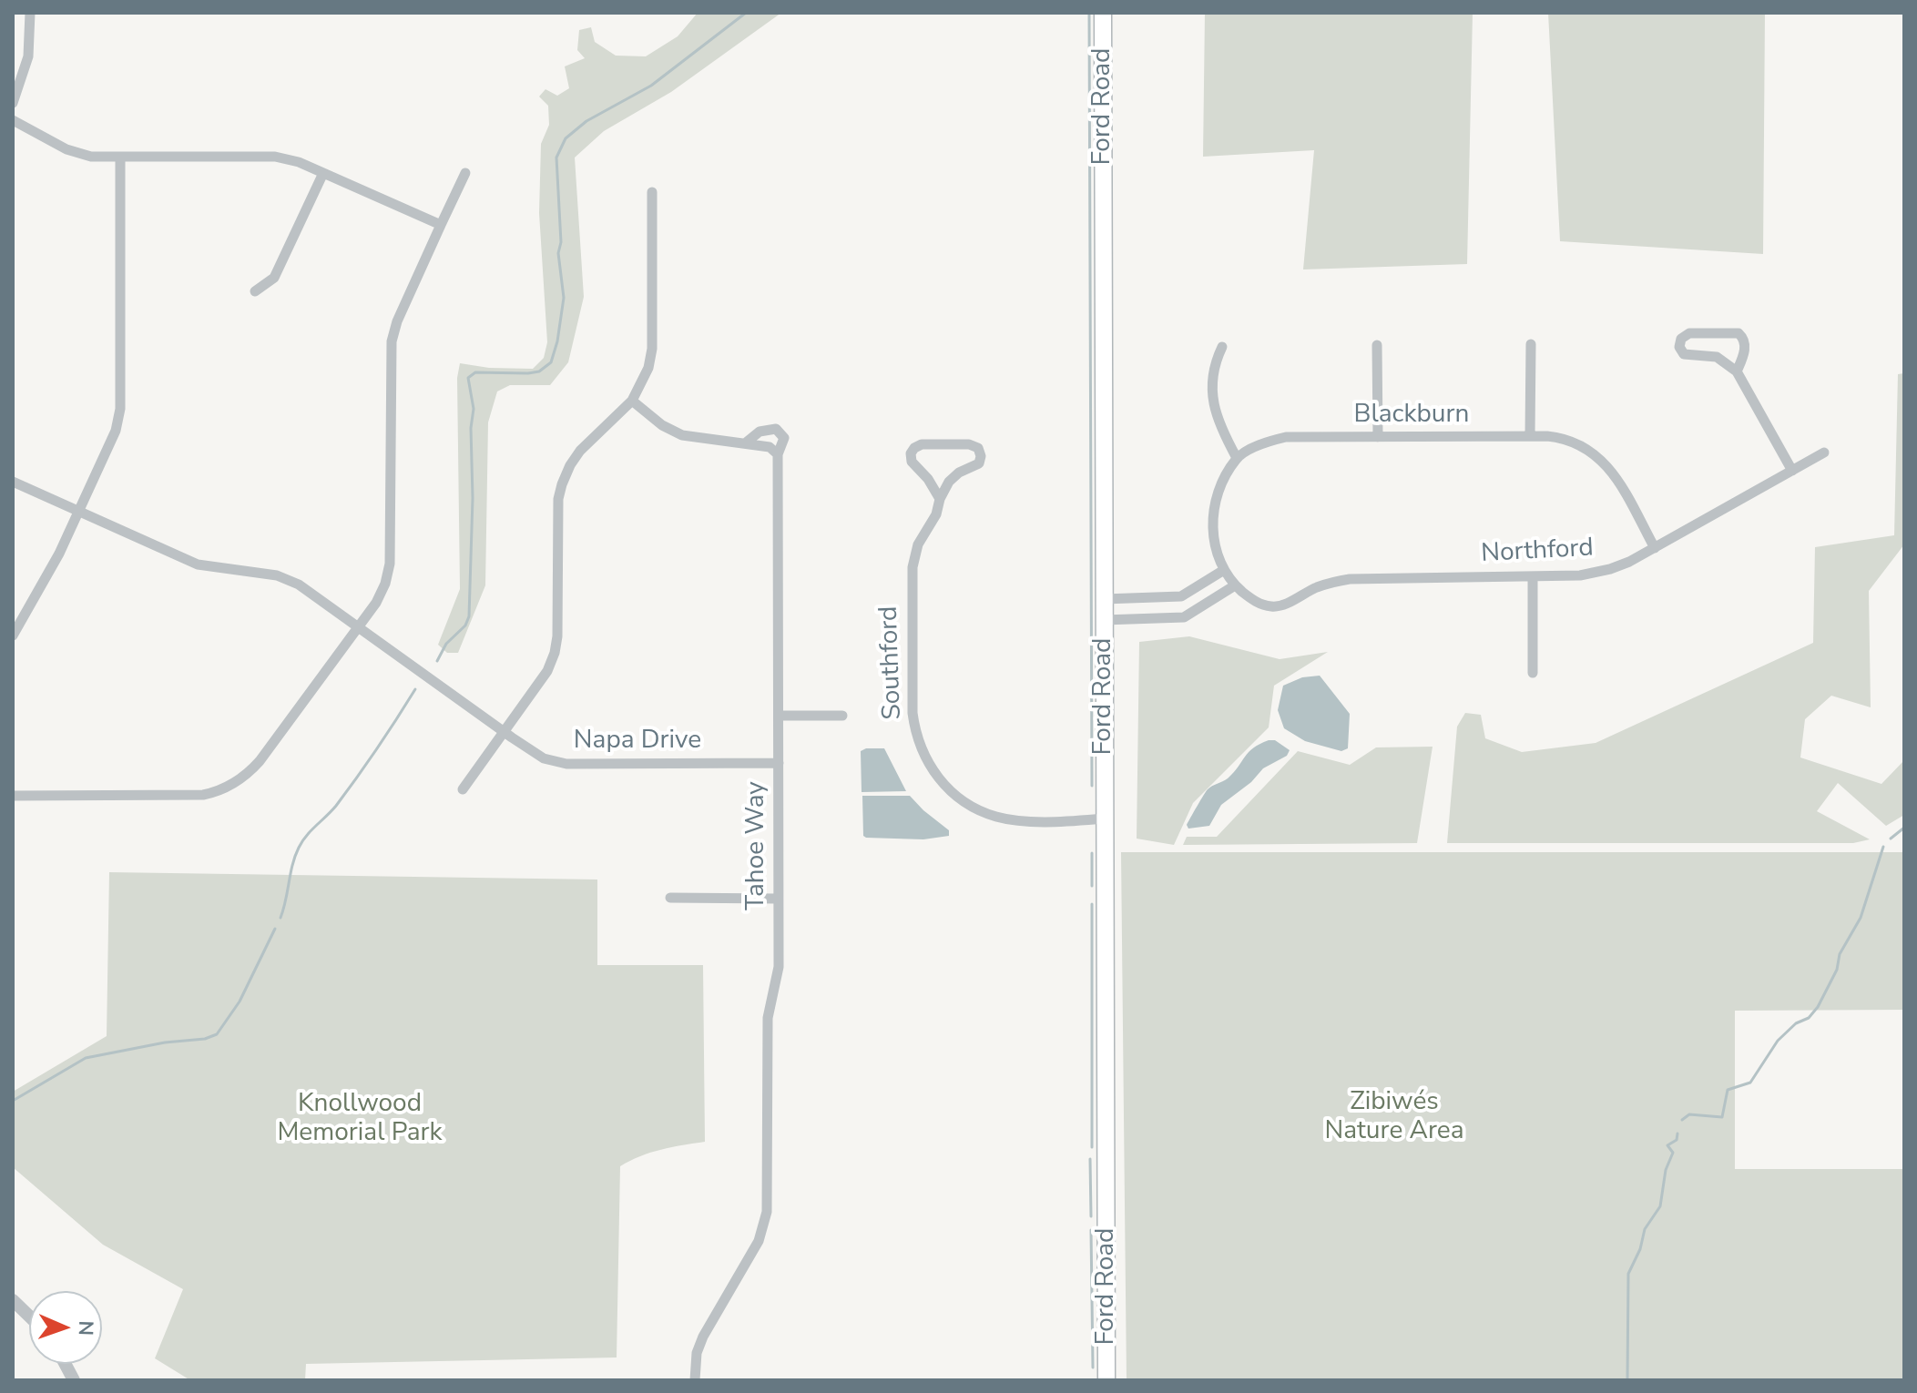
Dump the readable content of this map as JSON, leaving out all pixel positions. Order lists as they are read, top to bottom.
{
  "streets": {
    "main road": ["Ford Road"],
    "street": [
      "Blackburn",
      "Northford",
      "Southford",
      "Napa Drive",
      "Tahoe Way"
    ]
  },
  "crossings": [
    ["Ford Road", "Southford"],
    ["Blackburn", "Northford"],
    ["Napa Drive", "Tahoe Way"]
  ],
  "parks": ["Zibiwés Nature Area", "Knollwood Memorial Park"],
  "north": "right"
}
